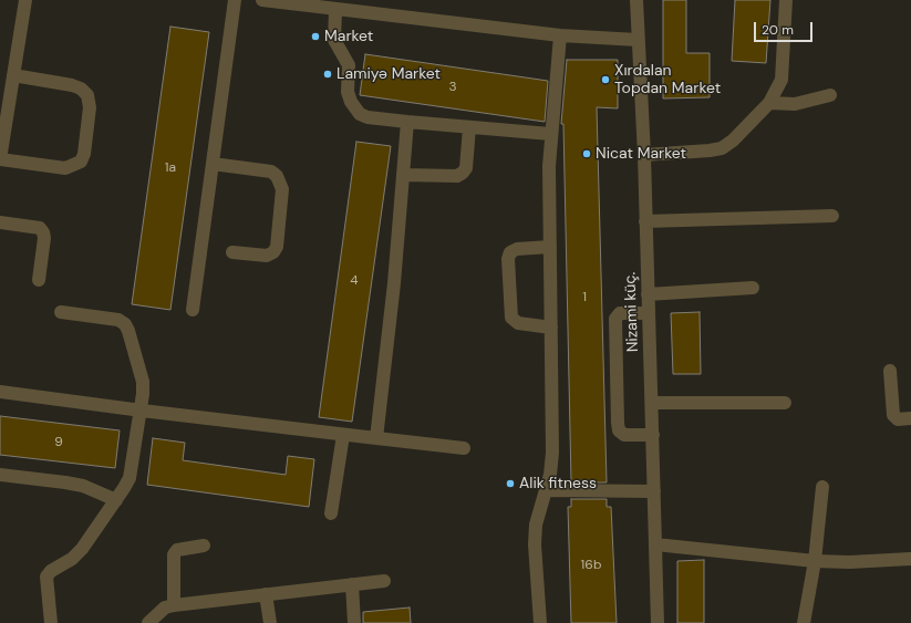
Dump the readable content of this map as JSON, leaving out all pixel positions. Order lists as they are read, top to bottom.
{
  "streets": {
    "street": ["Nizami küç."]
  },
  "places": [
    "Market",
    "Lamiyə Market",
    "Xırdalan Topdan Market",
    "Nicat Market",
    "Alik fitness"
  ],
  "house_numbers": [
    "3",
    "1a",
    "4",
    "1",
    "9",
    "16b"
  ],
  "scale_bar": "20 m"
}
